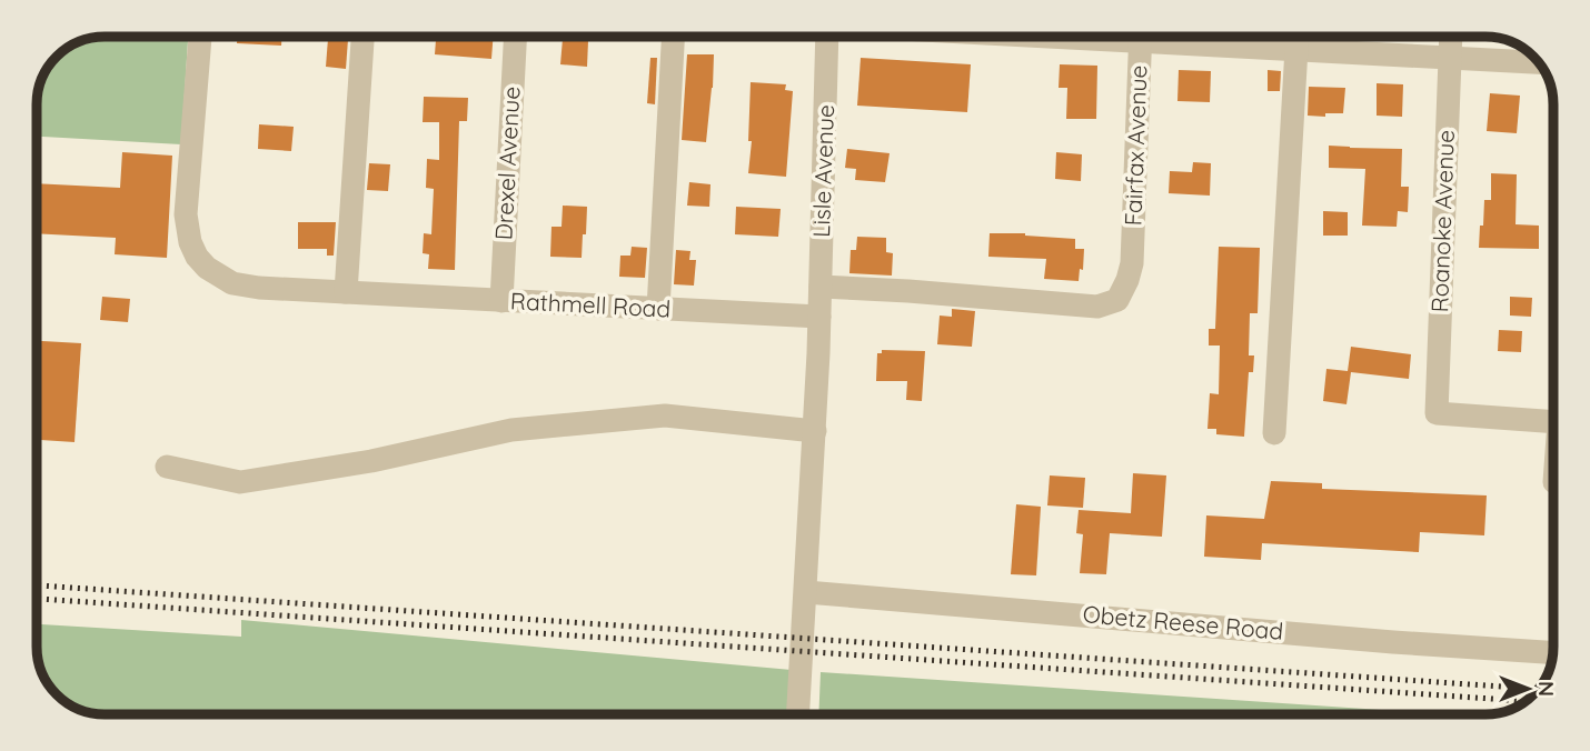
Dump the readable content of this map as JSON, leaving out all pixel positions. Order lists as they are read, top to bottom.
{
  "streets": {
    "street": [
      "Fairfax Avenue",
      "Drexel Avenue",
      "Lisle Avenue",
      "Roanoke Avenue",
      "Rathmell Road",
      "Obetz Reese Road"
    ]
  },
  "crossings": [
    ["Fairfax Avenue", "Lisle Avenue"],
    ["Drexel Avenue", "Rathmell Road"],
    ["Lisle Avenue", "Rathmell Road"]
  ],
  "north": "right"
}
